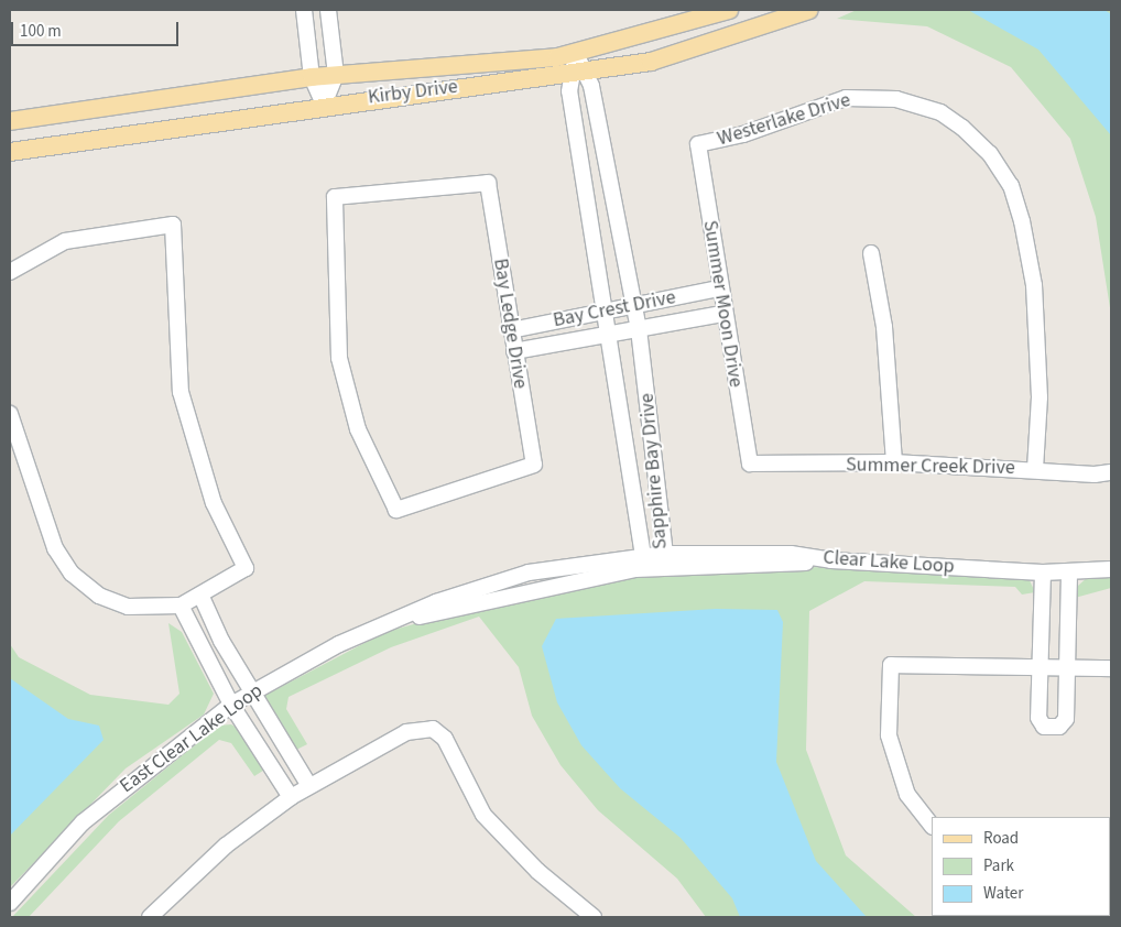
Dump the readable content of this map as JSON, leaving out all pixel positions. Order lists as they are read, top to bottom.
{
  "streets": {
    "main road": ["Kirby Drive"],
    "street": [
      "Westerlake Drive",
      "Summer Moon Drive",
      "Bay Crest Drive",
      "Bay Ledge Drive",
      "Summer Creek Drive",
      "Sapphire Bay Drive",
      "Clear Lake Loop",
      "East Clear Lake Loop"
    ]
  },
  "crossings": [
    ["Kirby Drive", "Sapphire Bay Drive"],
    ["Westerlake Drive", "Summer Moon Drive"],
    ["Westerlake Drive", "Summer Creek Drive"],
    ["Summer Moon Drive", "Bay Crest Drive"],
    ["Summer Moon Drive", "Summer Creek Drive"],
    ["Bay Crest Drive", "Bay Ledge Drive"],
    ["Bay Crest Drive", "Sapphire Bay Drive"],
    ["Sapphire Bay Drive", "Clear Lake Loop"],
    ["Sapphire Bay Drive", "East Clear Lake Loop"],
    ["Clear Lake Loop", "East Clear Lake Loop"]
  ],
  "legend": ["Road", "Park", "Water"],
  "scale_bar": "100 m"
}
